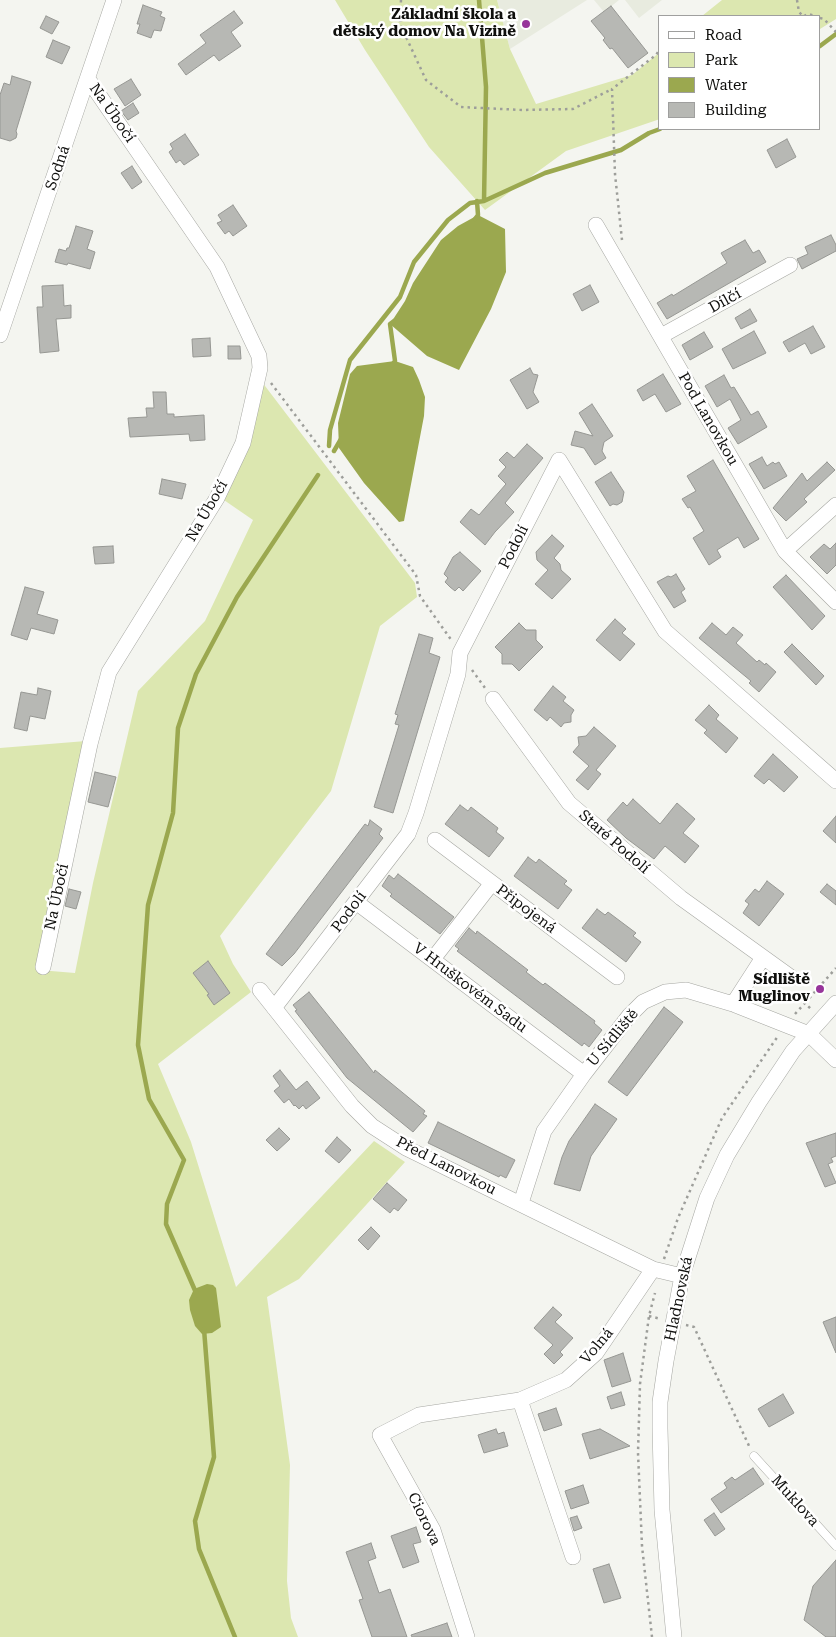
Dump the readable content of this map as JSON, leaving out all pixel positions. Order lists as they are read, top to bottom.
{
  "streets": {
    "street": [
      "Na Úbočí",
      "Sodná",
      "Dílčí",
      "Pod Lanovkou",
      "Podolí",
      "Staré Podolí",
      "Připojená",
      "V Hruškovém Sadu",
      "U Sídliště",
      "Před Lanovkou",
      "Hladnovská",
      "Volná",
      "Ciorova"
    ],
    "lane": ["Muklova"]
  },
  "crossings": [
    ["Na Úbočí", "Sodná"],
    ["Dílčí", "Pod Lanovkou"],
    ["Podolí", "V Hruškovém Sadu"],
    ["Podolí", "Před Lanovkou"],
    ["V Hruškovém Sadu", "U Sídliště"],
    ["U Sídliště", "Před Lanovkou"],
    ["U Sídliště", "Hladnovská"],
    ["Před Lanovkou", "Hladnovská"],
    ["Před Lanovkou", "Volná"],
    ["Volná", "Ciorova"]
  ],
  "places": ["Základní škola a dětský domov Na Vizině", "Sídliště Muglinov"],
  "legend": [
    "Road",
    "Park",
    "Water",
    "Building"
  ]
}
